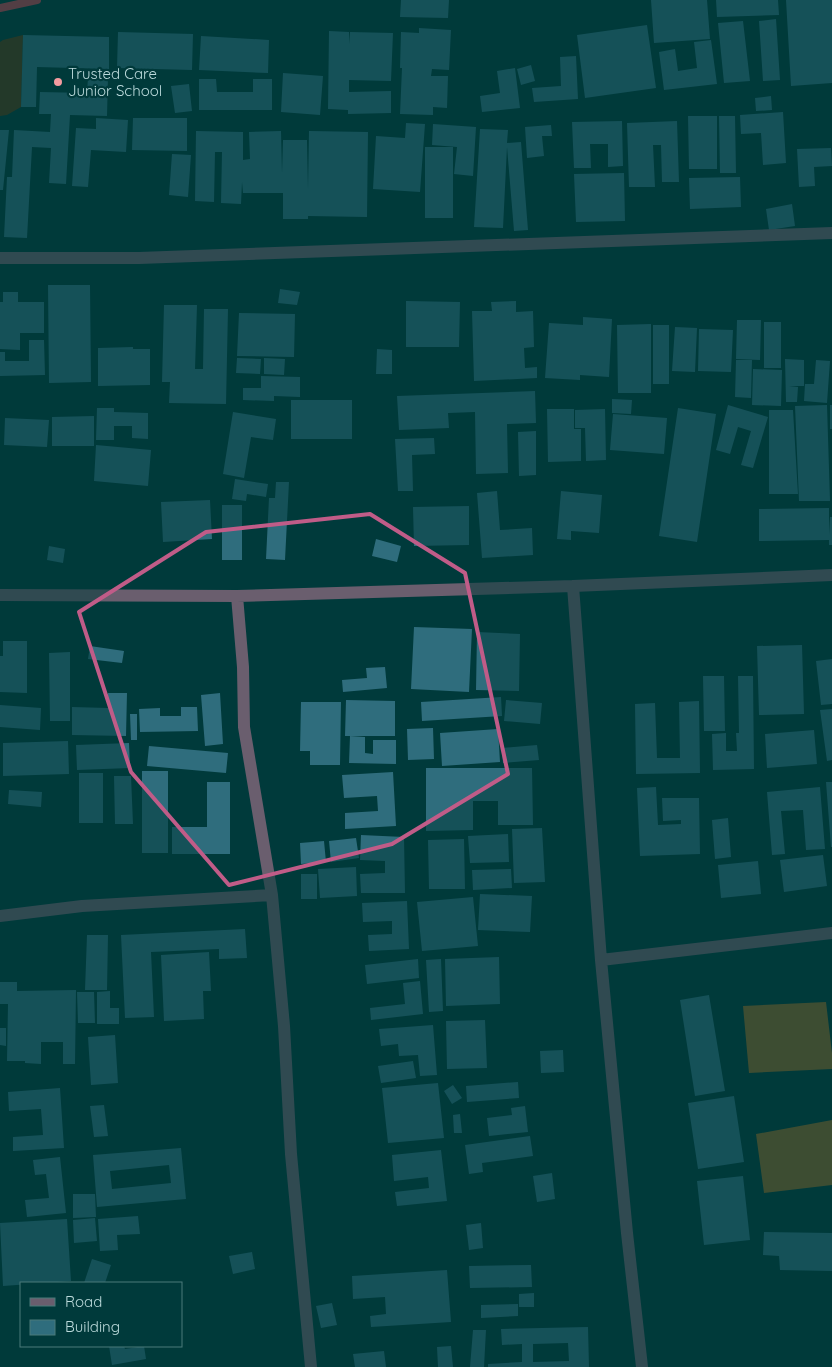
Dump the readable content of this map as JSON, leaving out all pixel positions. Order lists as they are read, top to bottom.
{
  "places": ["Trusted Care Junior School"],
  "legend": ["Road", "Building"]
}
